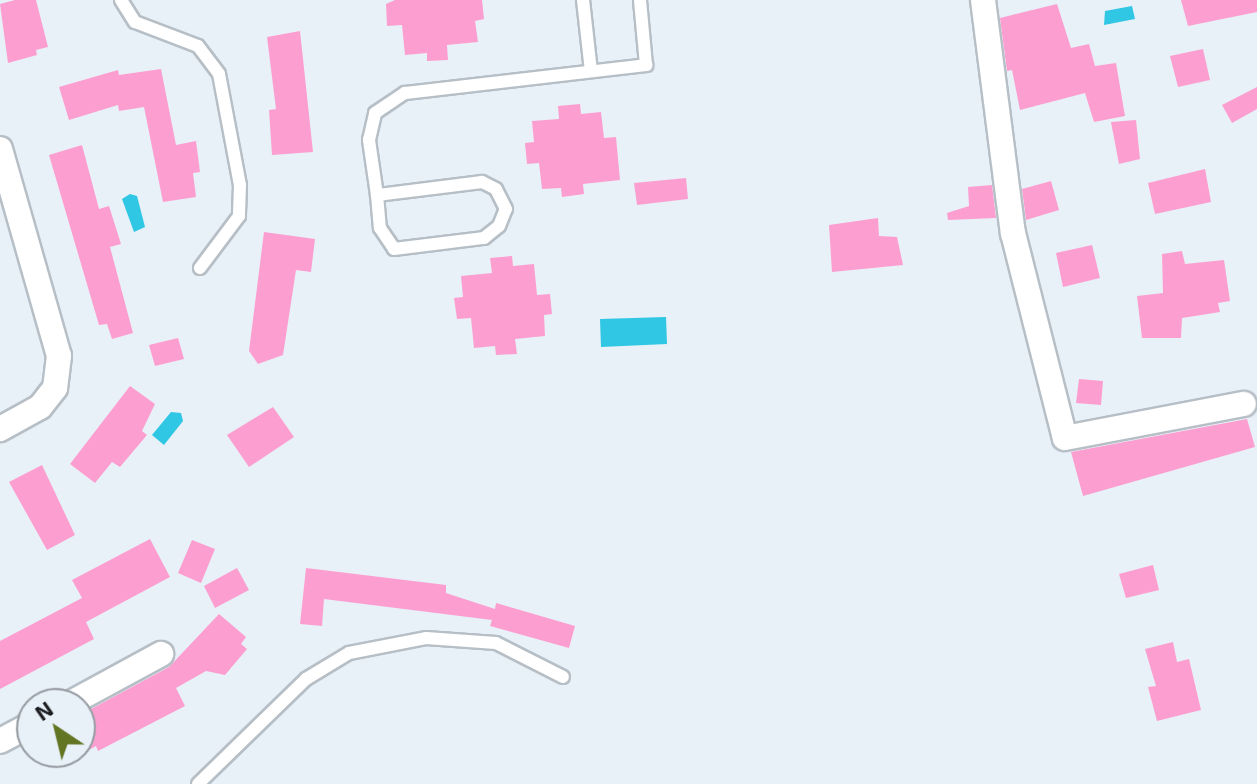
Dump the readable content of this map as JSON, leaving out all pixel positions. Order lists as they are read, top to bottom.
{
  "north": "top left"
}
